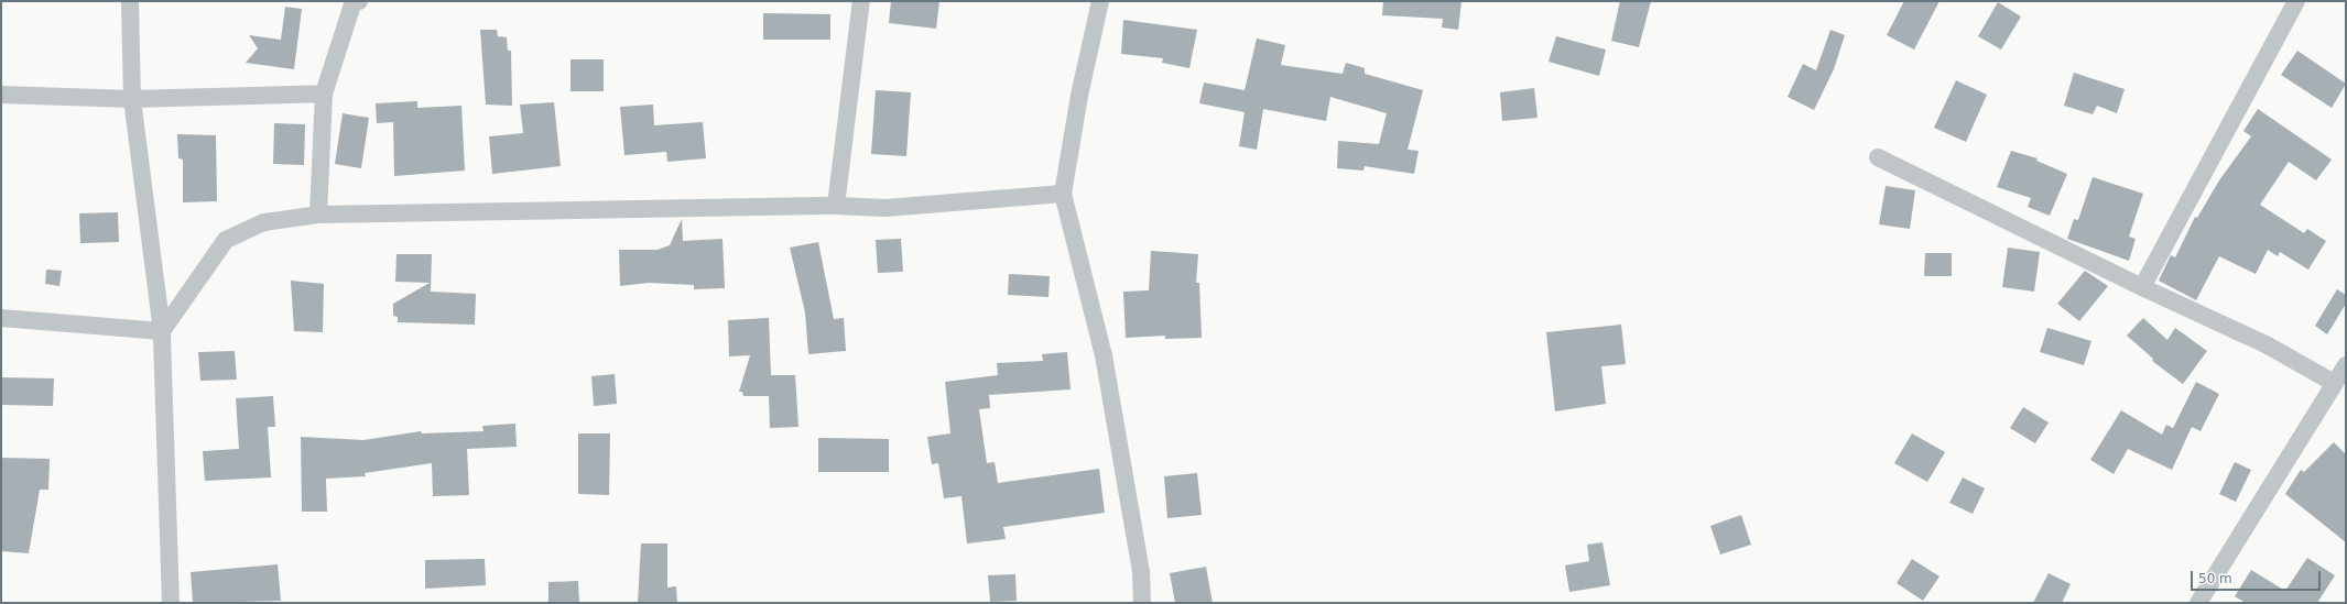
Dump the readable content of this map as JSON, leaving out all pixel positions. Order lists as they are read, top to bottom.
{
  "scale_bar": "50 m"
}
